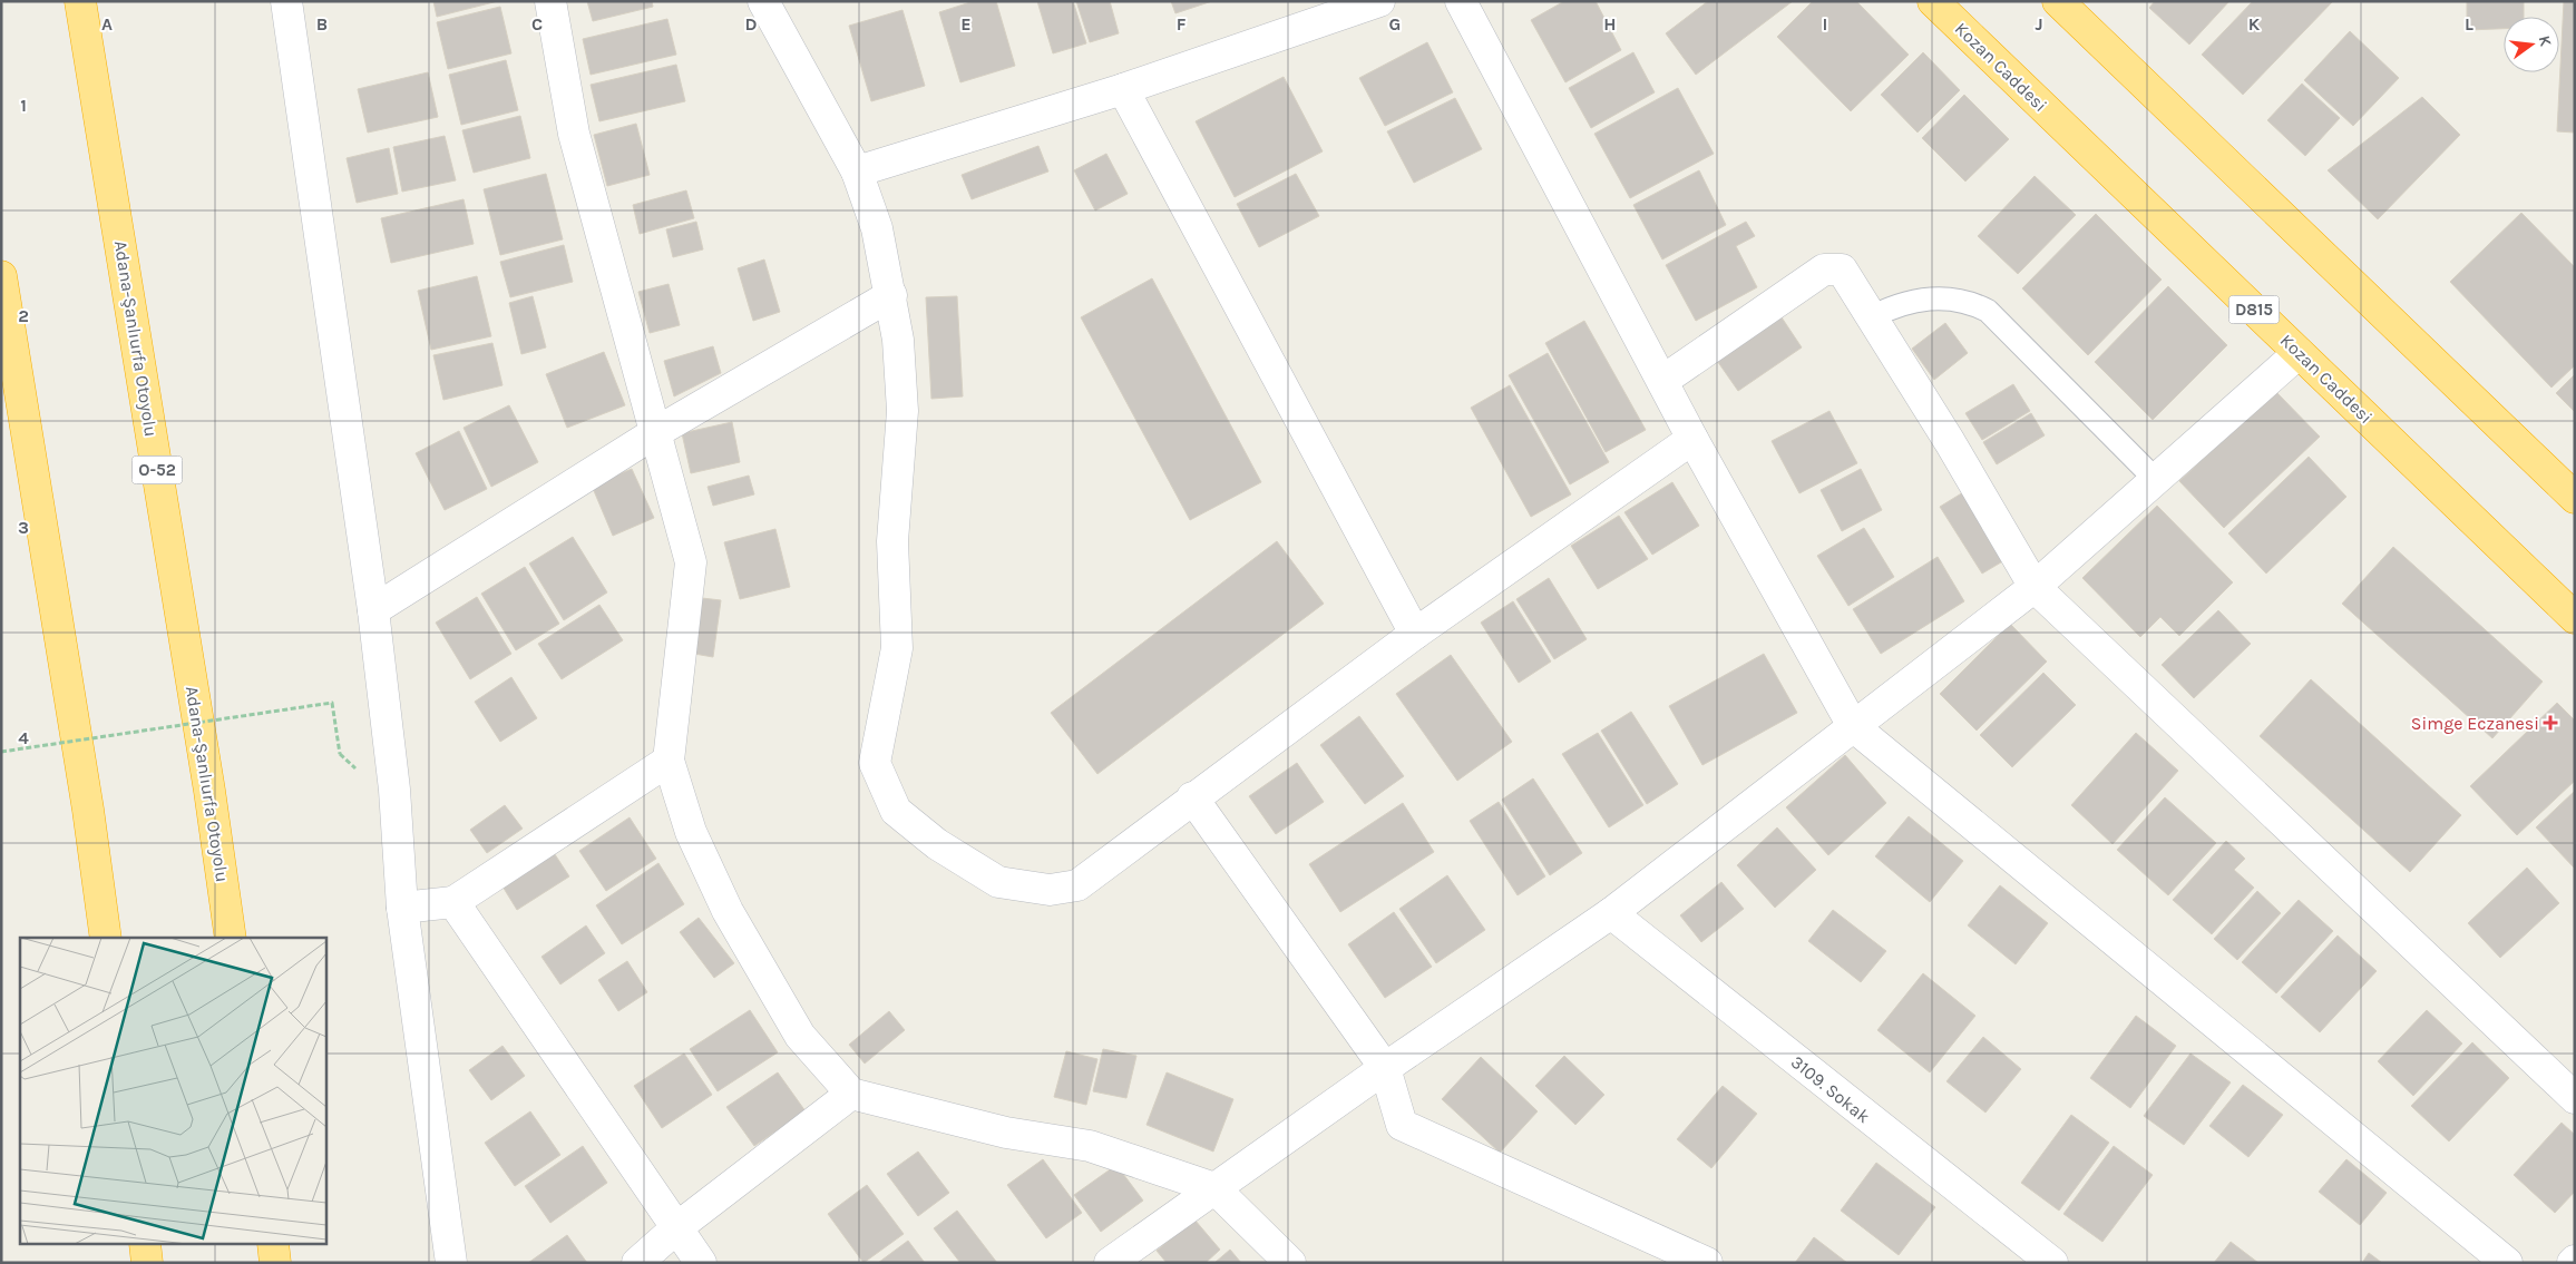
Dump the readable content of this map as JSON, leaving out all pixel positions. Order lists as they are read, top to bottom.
{
  "streets": {
    "highway": [
      "Kozan Caddesi",
      "D815",
      "Adana-Şanlıurfa Otoyolu",
      "O-52"
    ],
    "street": ["3109. Sokak"]
  },
  "places": {
    "health": ["Simge Eczanesi"]
  },
  "north": "right",
  "grid": {
    "columns": [
      "A",
      "B",
      "C",
      "D",
      "E",
      "F",
      "G",
      "H",
      "I",
      "J",
      "K",
      "L"
    ],
    "rows": [
      "1",
      "2",
      "3",
      "4"
    ]
  }
}
